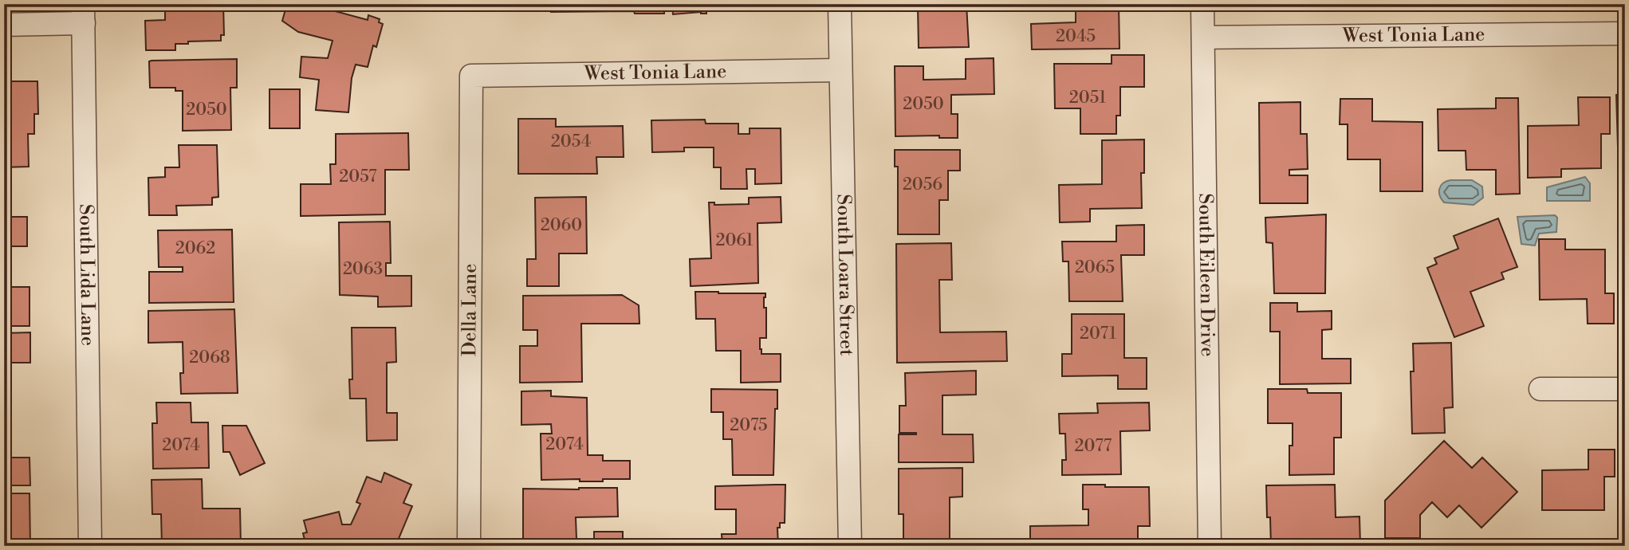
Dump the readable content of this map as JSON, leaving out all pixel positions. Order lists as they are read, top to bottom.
{
  "streets": {
    "street": [
      "West Tonia Lane",
      "South Lida Lane",
      "South Loara Street",
      "South Eileen Drive",
      "Della Lane"
    ]
  },
  "crossings": [
    ["West Tonia Lane", "South Loara Street"],
    ["West Tonia Lane", "South Eileen Drive"],
    ["West Tonia Lane", "Della Lane"]
  ],
  "house_numbers": [
    "2045",
    "2051",
    "2050",
    "2050",
    "2054",
    "2057",
    "2056",
    "2060",
    "2061",
    "2062",
    "2065",
    "2063",
    "2071",
    "2068",
    "2075",
    "2074",
    "2074",
    "2077"
  ]
}
